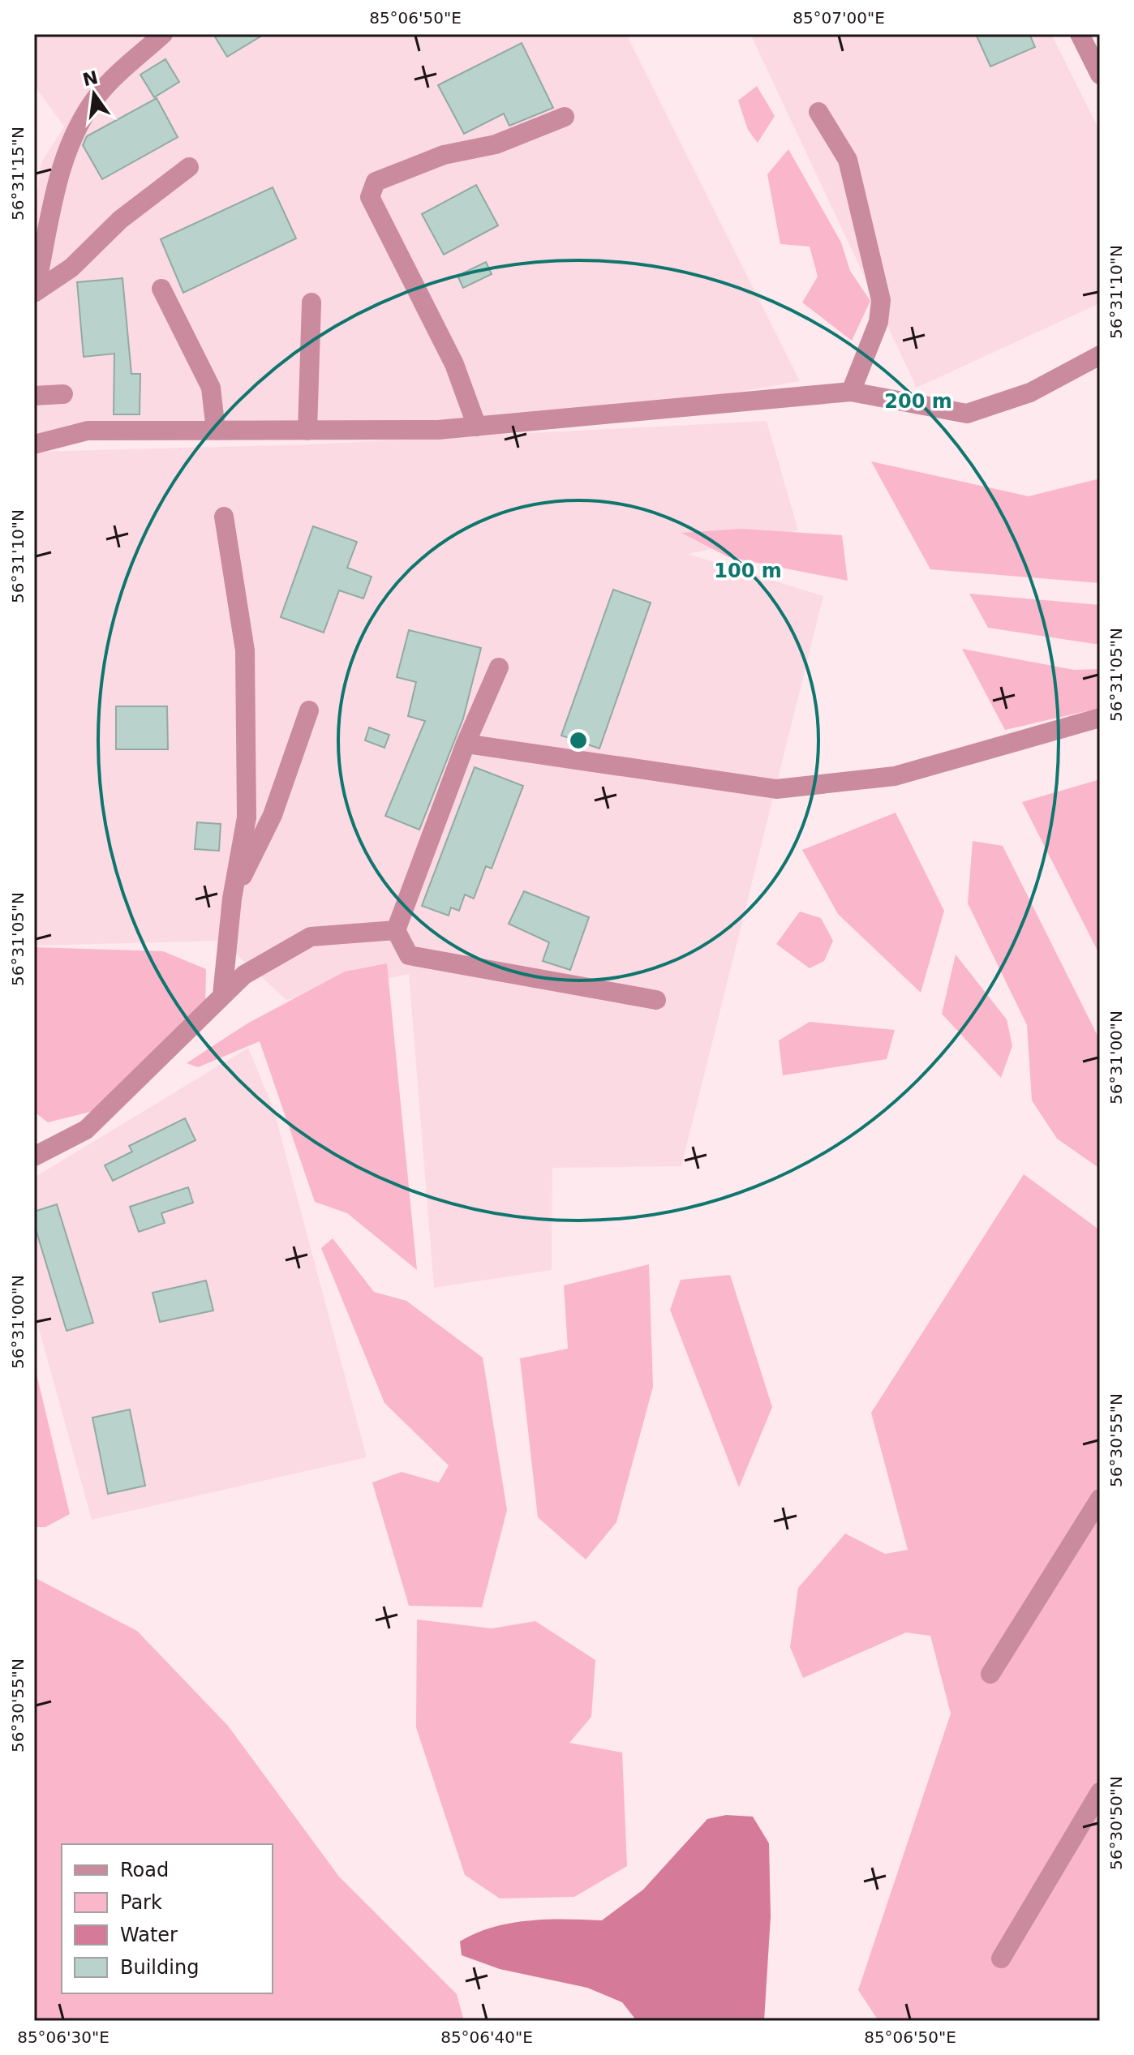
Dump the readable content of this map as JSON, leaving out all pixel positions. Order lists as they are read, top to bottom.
{
  "legend": [
    "Road",
    "Park",
    "Water",
    "Building"
  ],
  "north": "top",
  "coordinates": [
    "85°06'50\"E",
    "85°07'00\"E",
    "56°31'15\"N",
    "56°31'10\"N",
    "56°31'05\"N",
    "56°31'00\"N",
    "56°30'55\"N",
    "56°30'50\"N",
    "85°06'30\"E",
    "85°06'40\"E"
  ],
  "rings": ["200 m", "100 m"]
}
